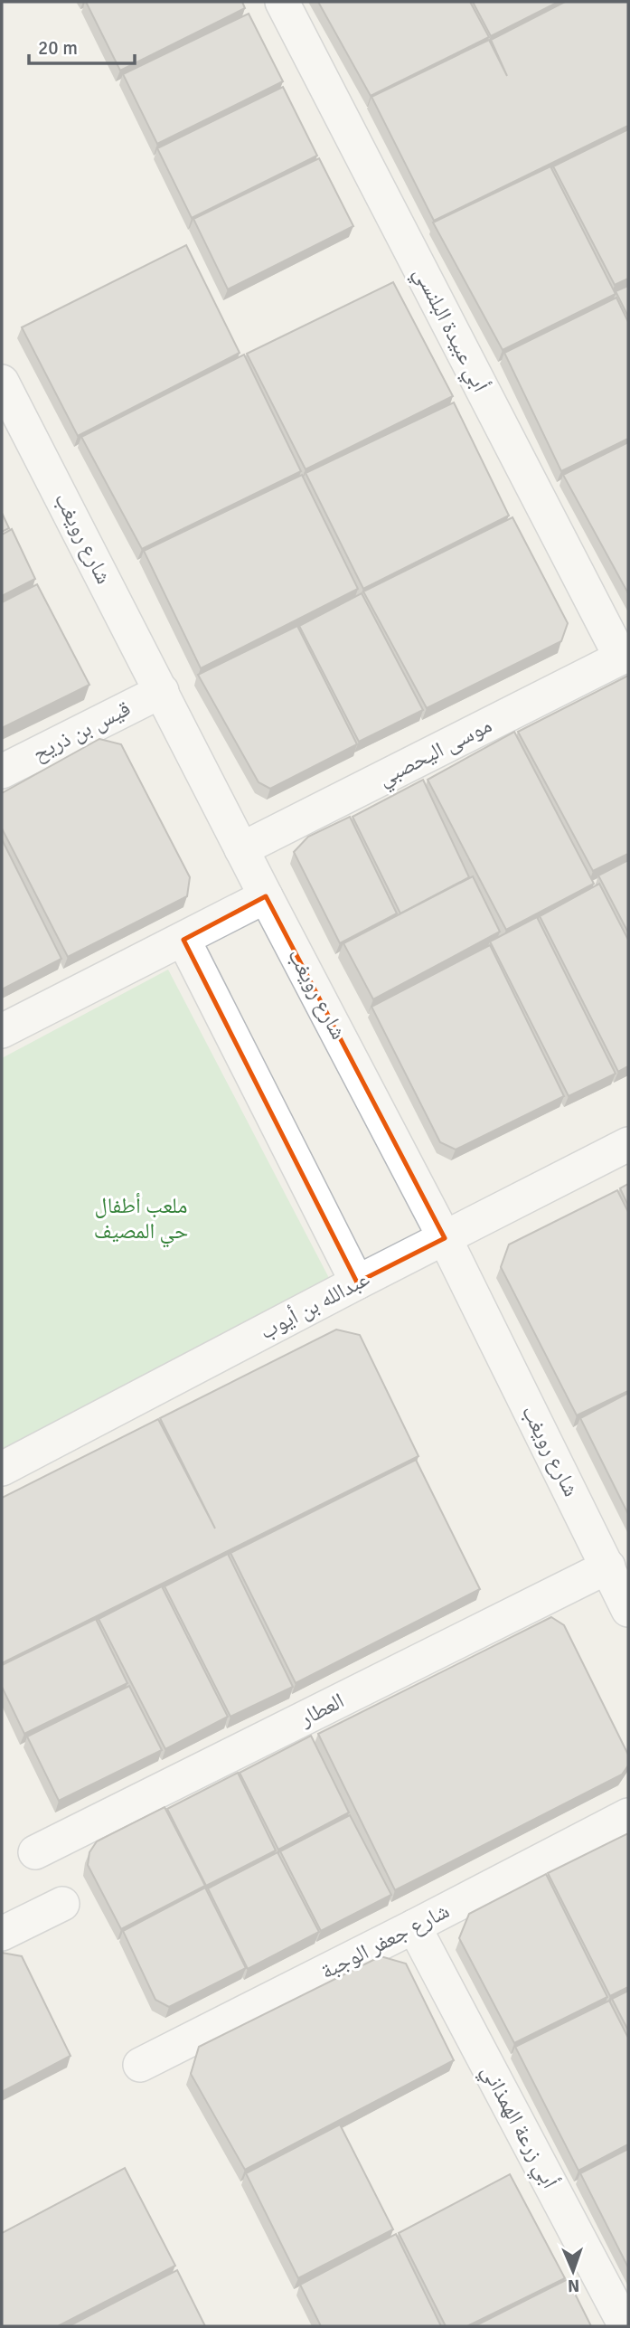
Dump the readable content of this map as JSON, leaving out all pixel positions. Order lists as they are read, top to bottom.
{
  "streets": {
    "street": [
      "أبي عبيدة البلنسي",
      "شارع رويغب",
      "قيس بن ذريح",
      "موسى اليحصبي",
      "عبدالله بن أيوب",
      "العطار",
      "شارع جعفر الوجبة",
      "أبي زرعة الهمذاني"
    ]
  },
  "crossings": [
    ["أبي عبيدة البلنسي", "موسى اليحصبي"],
    ["شارع رويغب", "قيس بن ذريح"],
    ["شارع رويغب", "موسى اليحصبي"],
    ["شارع رويغب", "عبدالله بن أيوب"],
    ["شارع رويغب", "العطار"],
    ["شارع جعفر الوجبة", "أبي زرعة الهمذاني"]
  ],
  "parks": ["ملعب أطفال حي المصيف"],
  "scale_bar": "20 m",
  "north": "bottom"
}
